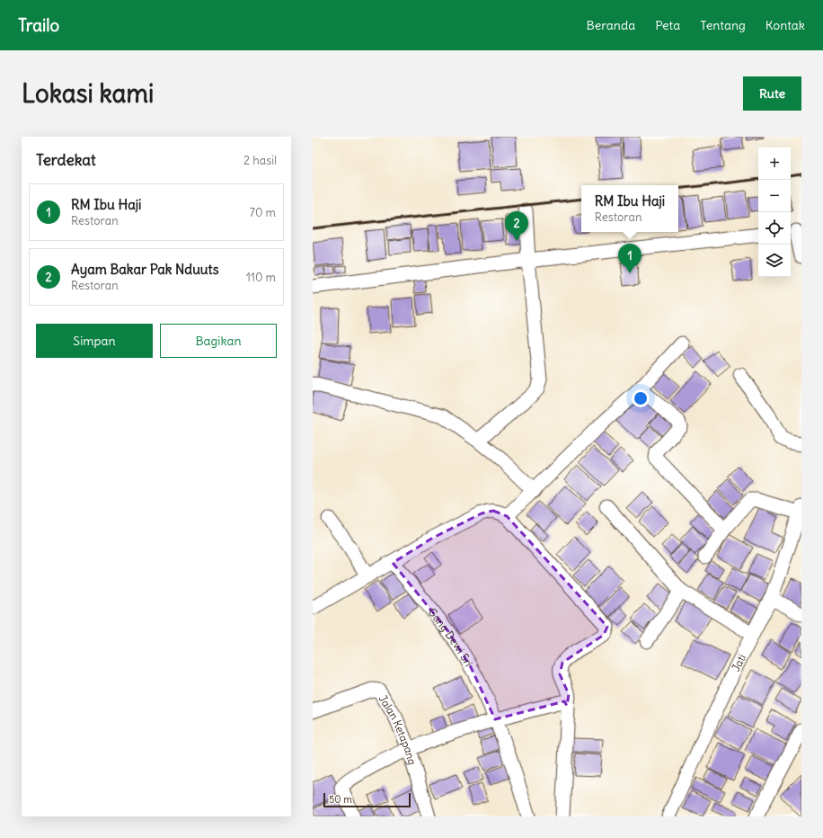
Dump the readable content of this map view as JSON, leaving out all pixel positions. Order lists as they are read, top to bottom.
{
  "streets": {
    "street": ["Gang Dewi Sri", "Jati", "Jalan Ketapang"]
  },
  "scale_bar": "50 m",
  "page": {
    "header": "Trailo",
    "nav": [
      "Beranda",
      "Peta",
      "Tentang",
      "Kontak"
    ],
    "buttons": [
      "Rute",
      ["Simpan", "Bagikan"]
    ],
    "title": "Lokasi kami",
    "heading": ["Terdekat", "2 hasil"],
    "map_buttons": ["+", "−"],
    "list": [
      {
        "mark": "1",
        "name": "RM Ibu Haji",
        "note": "Restoran",
        "value": "70 m"
      },
      {
        "mark": "2",
        "name": "Ayam Bakar Pak Nduuts",
        "note": "Restoran",
        "value": "110 m"
      }
    ],
    "popup": ["RM Ibu Haji", "Restoran"],
    "pins": ["2", "1"],
    "scale": "50 m"
  }
}
